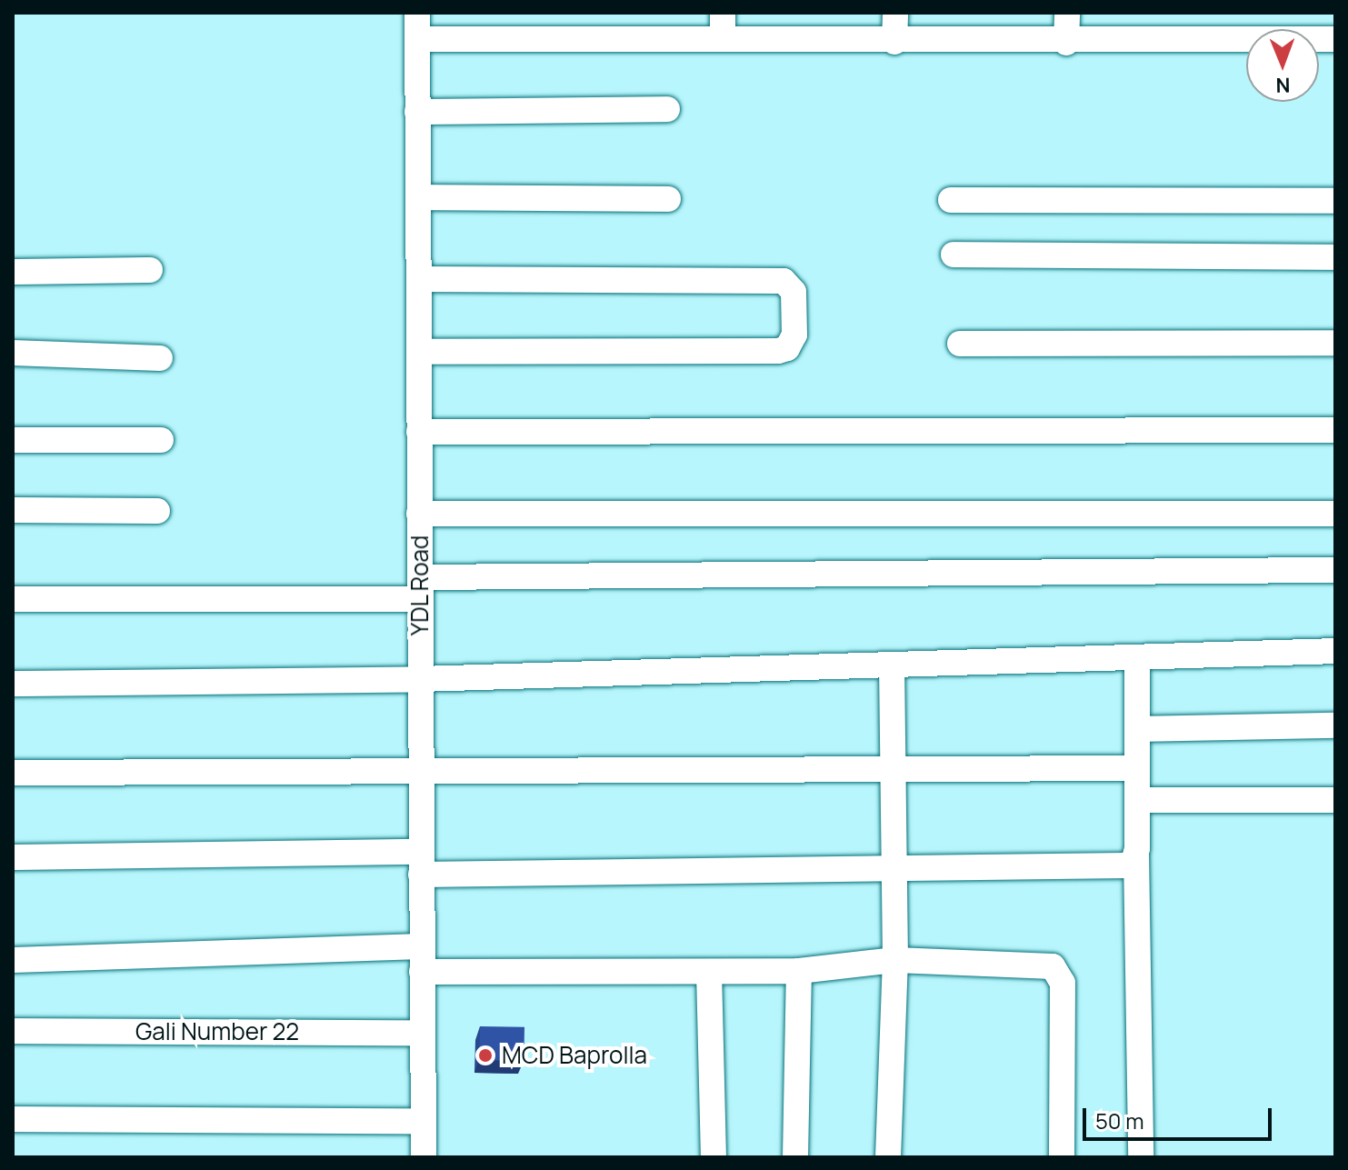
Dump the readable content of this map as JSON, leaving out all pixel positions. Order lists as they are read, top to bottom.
{
  "streets": {
    "street": ["YDL Road", "Gali Number 22"]
  },
  "crossings": [
    ["YDL Road", "Gali Number 22"]
  ],
  "places": ["MCD Baprolla"],
  "scale_bar": "50 m",
  "north": "bottom"
}
